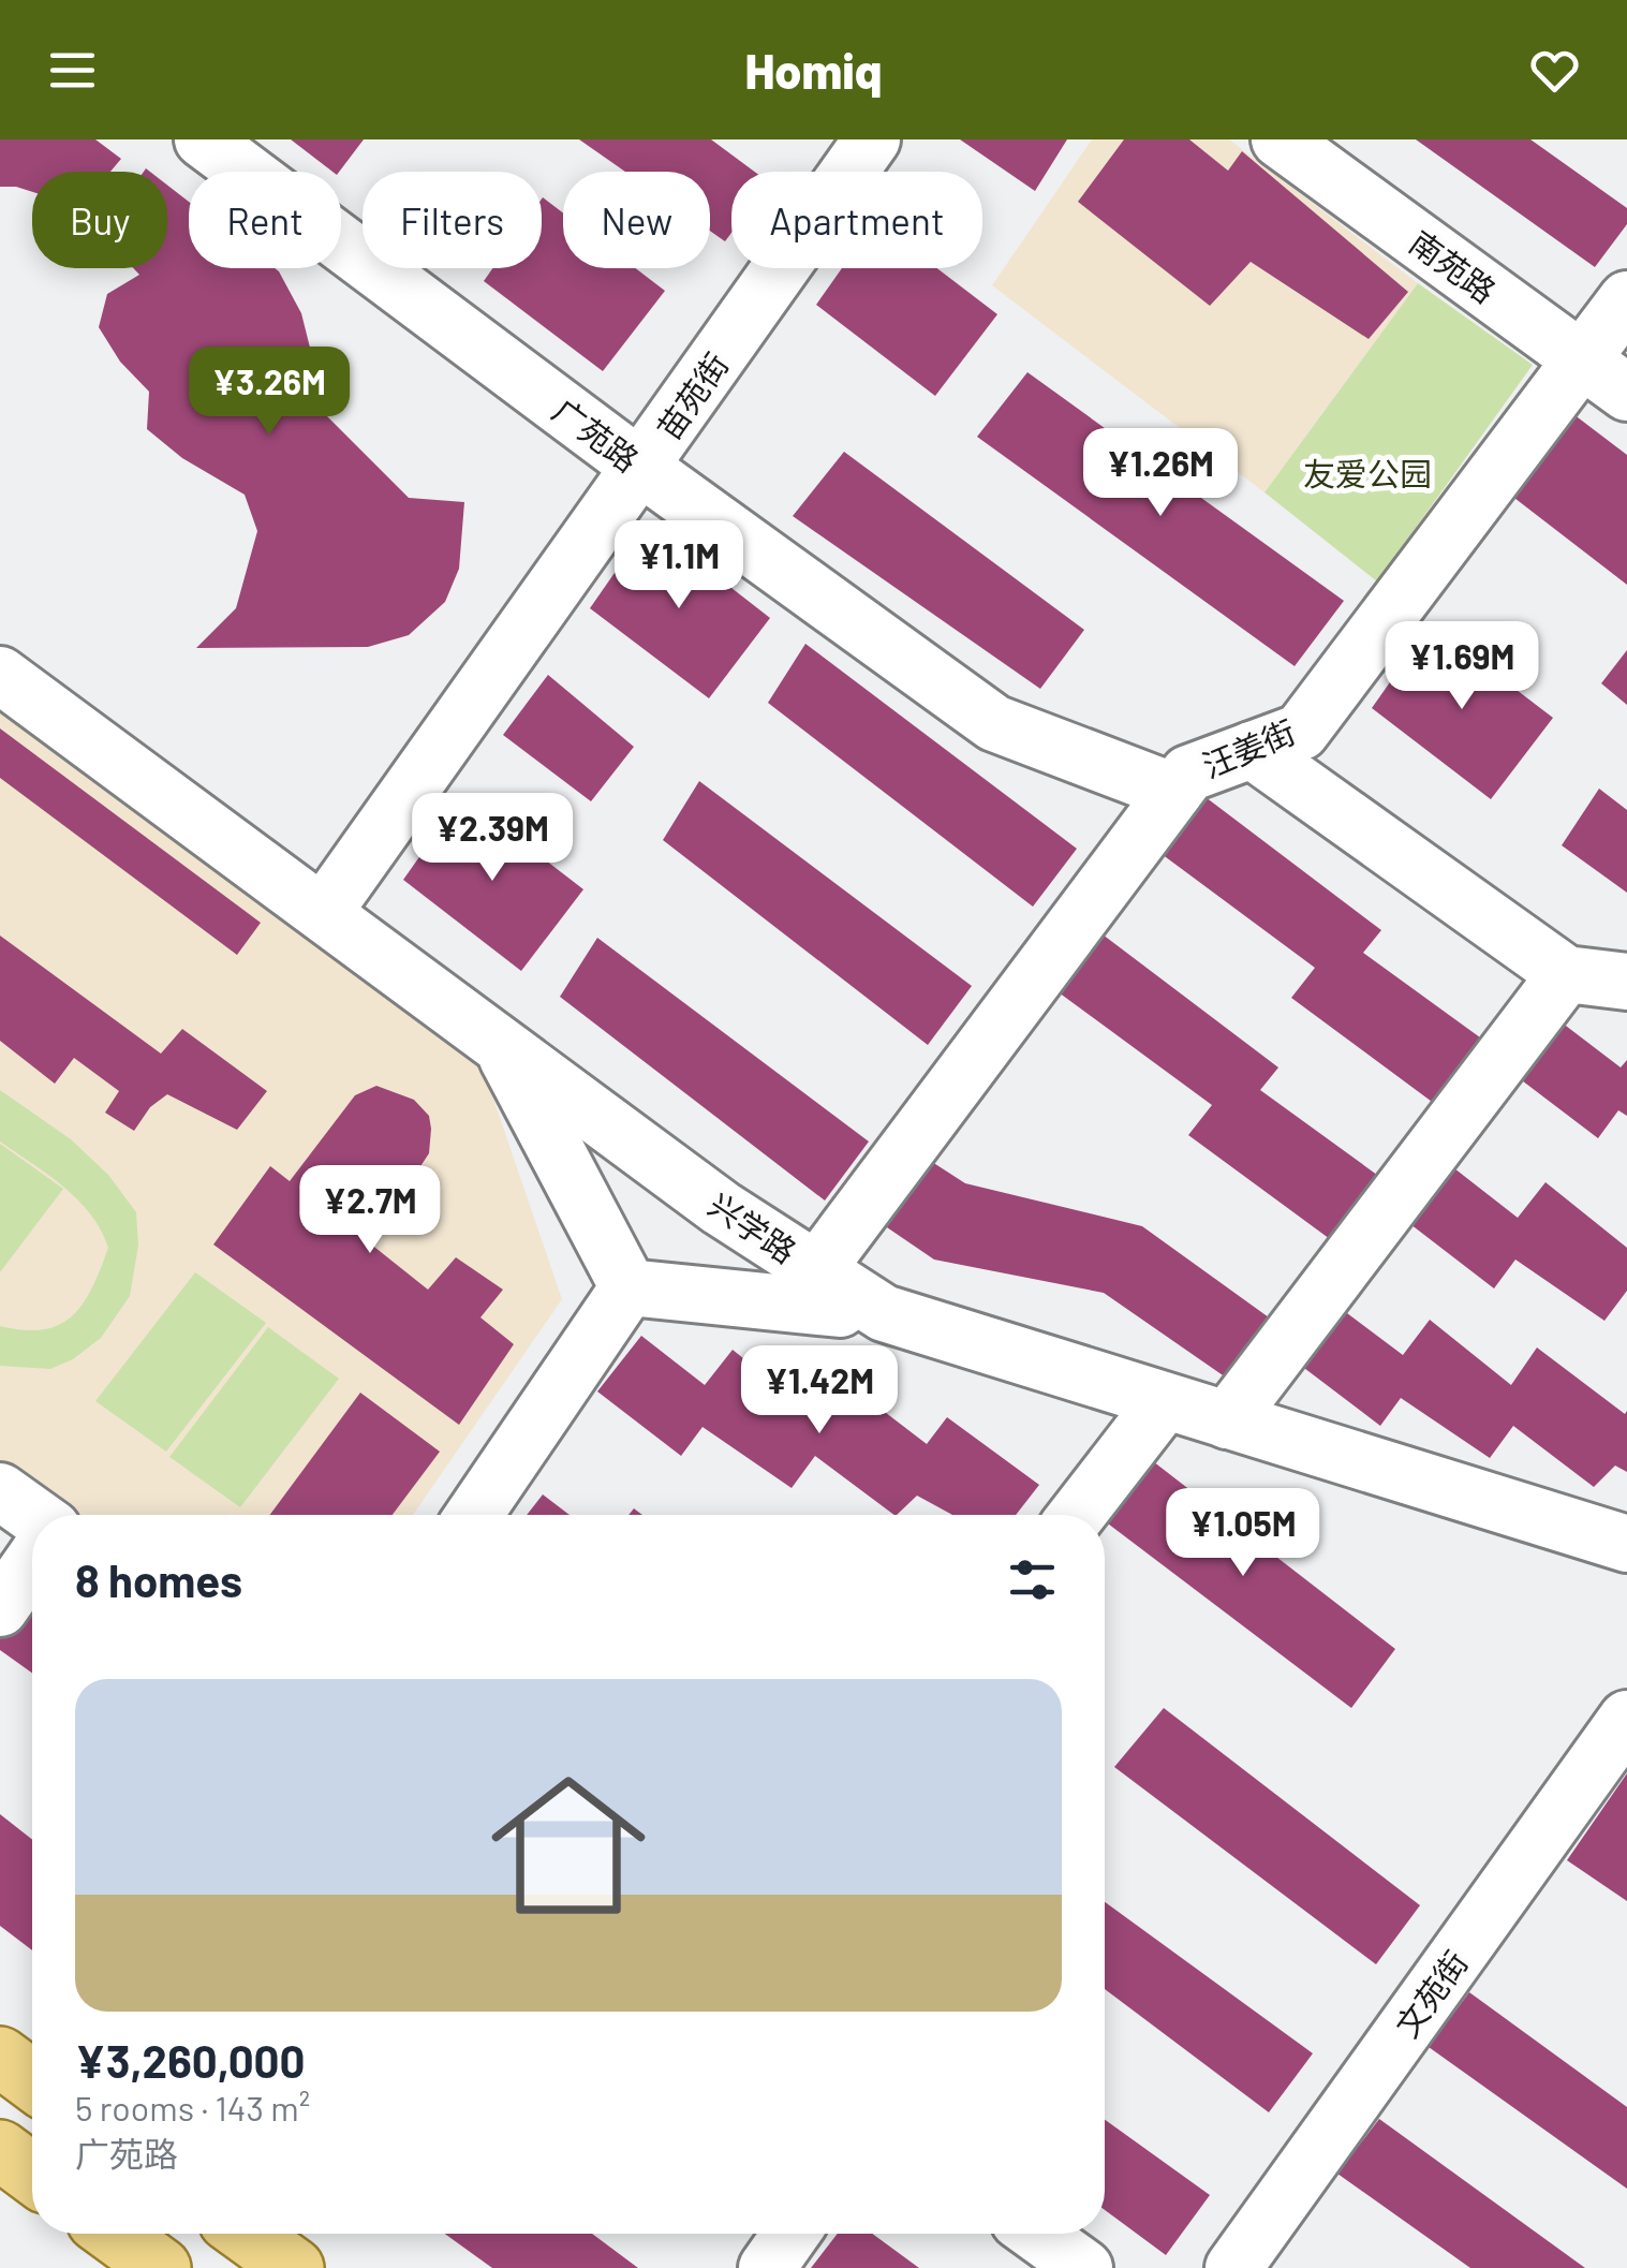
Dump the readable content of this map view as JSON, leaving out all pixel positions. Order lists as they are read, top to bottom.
{
  "streets": {
    "street": [
      "南苑路",
      "苗苑街",
      "广苑路",
      "汪姜街",
      "兴学路",
      "文苑街"
    ]
  },
  "crossings": [
    ["南苑路", "汪姜街"],
    ["苗苑街", "广苑路"],
    ["苗苑街", "兴学路"],
    ["广苑路", "汪姜街"],
    ["汪姜街", "兴学路"]
  ],
  "parks": ["友爱公园"],
  "page": {
    "header": "Homiq",
    "chip": [
      "Buy",
      "Rent",
      "Filters",
      "New",
      "Apartment"
    ],
    "price": [
      "¥3.26M",
      "¥1.26M",
      "¥1.1M",
      "¥1.69M",
      "¥2.39M",
      "¥2.7M",
      "¥1.42M",
      "¥1.05M"
    ],
    "heading": "8 homes",
    "list": [
      {
        "name": "¥3,260,000",
        "note": "5 rooms · 143 m² · 广苑路"
      }
    ]
  }
}
